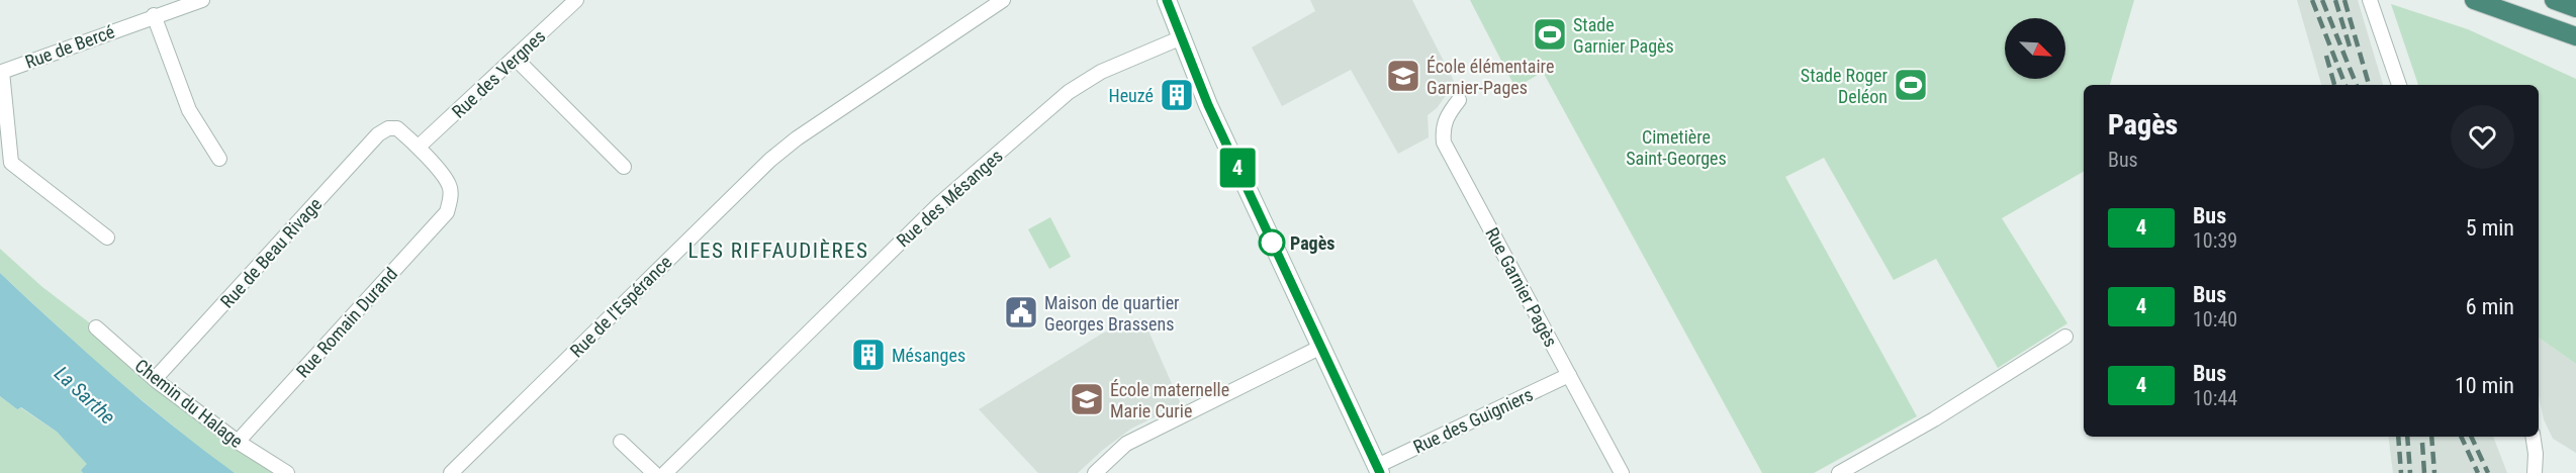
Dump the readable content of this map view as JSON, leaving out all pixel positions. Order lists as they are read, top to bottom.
{
  "streets": {
    "street": [
      "Rue de Bercé",
      "Rue des Vergnes",
      "Rue des Mésanges",
      "Rue de Beau Rivage",
      "Rue Garnier Pagès",
      "Rue de l'Espérance",
      "Rue Romain Durand",
      "Chemin du Halage",
      "Rue des Guigniers"
    ]
  },
  "crossings": [
    ["Rue des Vergnes", "Rue de Beau Rivage"],
    ["Rue des Vergnes", "Rue Romain Durand"],
    ["Rue de Beau Rivage", "Rue Romain Durand"],
    ["Rue de Beau Rivage", "Chemin du Halage"],
    ["Rue Garnier Pagès", "Rue des Guigniers"],
    ["Rue Romain Durand", "Chemin du Halage"]
  ],
  "districts": ["LES RIFFAUDIÈRES"],
  "water": ["La Sarthe"],
  "parks": ["Cimetière Saint-Georges"],
  "places": {
    "sports": ["Stade Garnier Pagès", "Stade Roger Deléon"],
    "school or university": ["École élémentaire Garnier-Pages", "École maternelle Marie Curie"],
    "building": ["Heuzé", "Mésanges"],
    "other": ["Pagès"],
    "public building": ["Maison de quartier Georges Brassens"]
  },
  "lines": ["bus line 4"],
  "north": "bottom right",
  "page": {
    "on_map": "4",
    "heading": ["Pagès", "Bus"],
    "list": [
      {
        "mark": "4",
        "name": "Bus",
        "note": "10:39",
        "value": "5 min"
      },
      {
        "mark": "4",
        "name": "Bus",
        "note": "10:40",
        "value": "6 min"
      },
      {
        "mark": "4",
        "name": "Bus",
        "note": "10:44",
        "value": "10 min"
      }
    ]
  }
}
